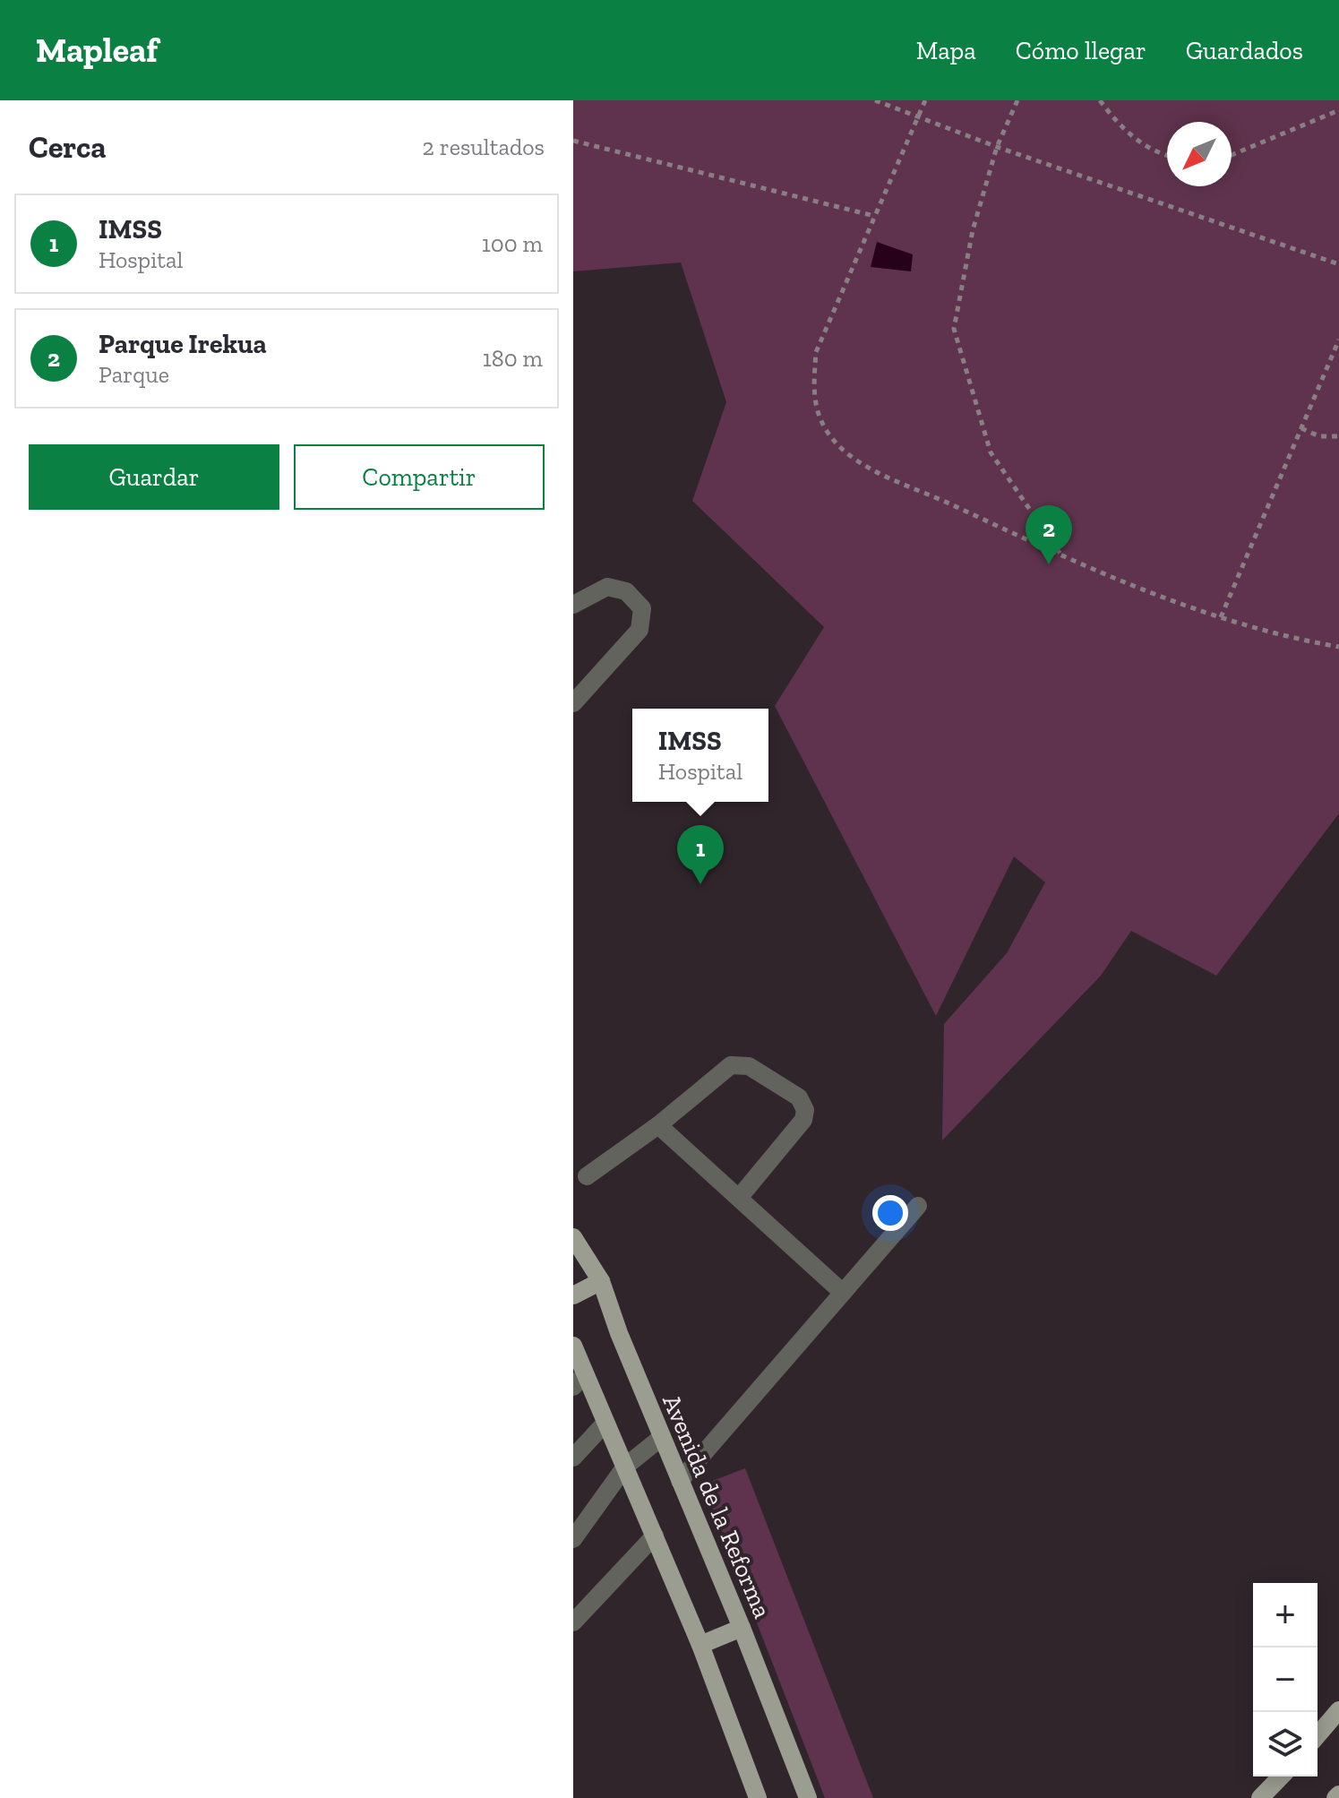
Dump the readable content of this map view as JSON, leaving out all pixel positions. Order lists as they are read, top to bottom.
{
  "streets": {
    "main road": ["Avenida de la Reforma"]
  },
  "north": "bottom left",
  "page": {
    "header": "Mapleaf",
    "nav": ["Mapa", "Cómo llegar", "Guardados"],
    "heading": ["Cerca", "2 resultados"],
    "list": [
      {
        "mark": "1",
        "name": "IMSS",
        "note": "Hospital",
        "value": "100 m"
      },
      {
        "mark": "2",
        "name": "Parque Irekua",
        "note": "Parque",
        "value": "180 m"
      }
    ],
    "buttons": ["Guardar", "Compartir"],
    "pins": ["2", "1"],
    "popup": ["IMSS", "Hospital"],
    "map_buttons": ["+", "−"]
  }
}
